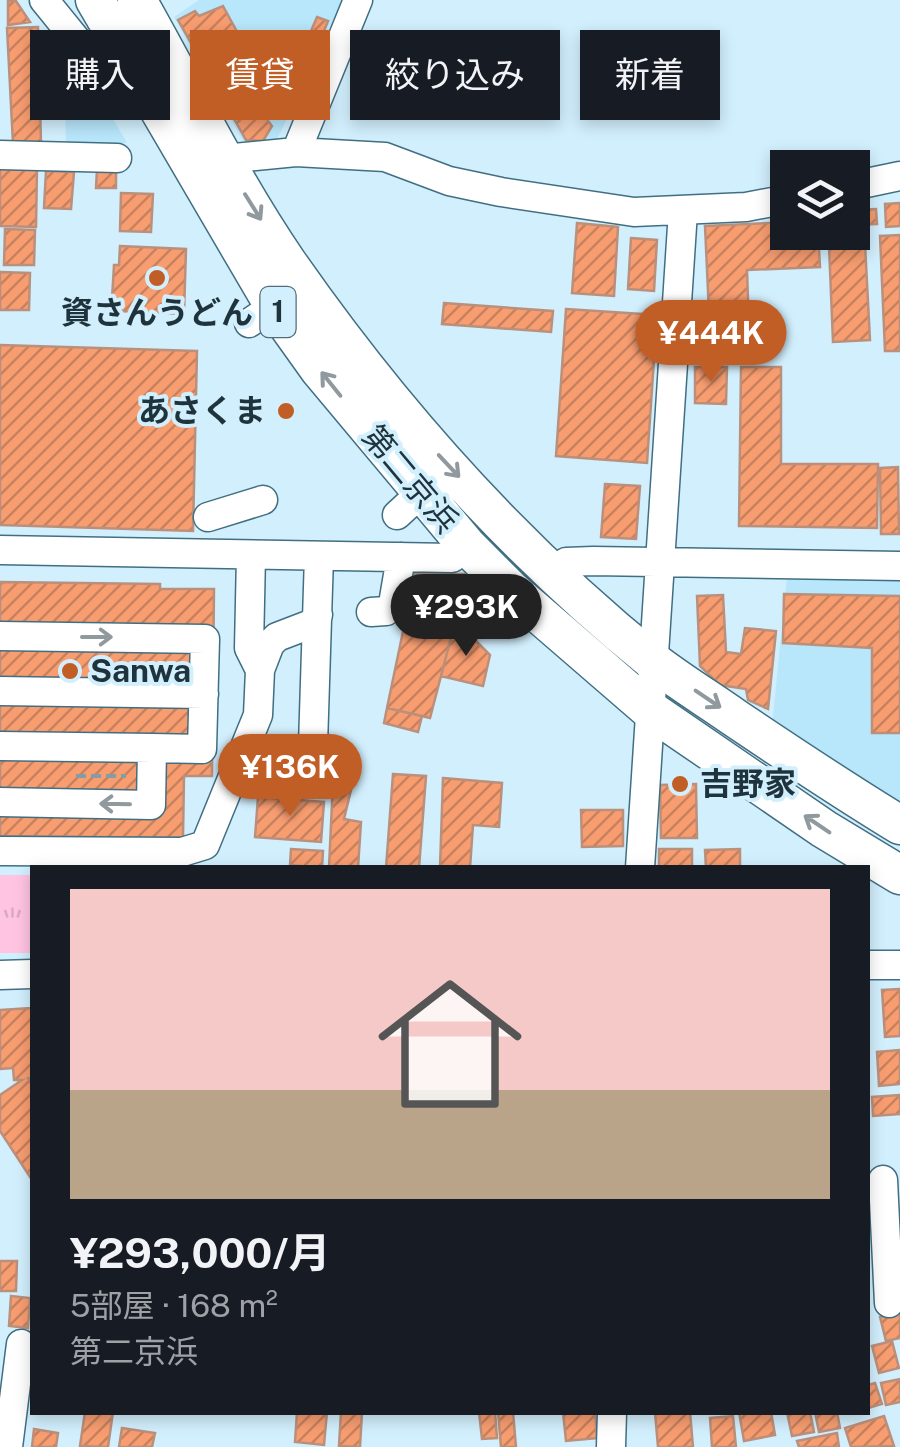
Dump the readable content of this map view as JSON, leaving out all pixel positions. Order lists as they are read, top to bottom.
{
  "streets": {
    "highway": ["1", "第二京浜"]
  },
  "places": [
    "資さんうどん",
    "あさくま",
    "Sanwa",
    "吉野家"
  ],
  "page": {
    "chip": [
      "購入",
      "賃貸",
      "絞り込み",
      "新着"
    ],
    "price": ["¥444K", "¥293K", "¥136K"],
    "list": [
      {
        "name": "¥293,000/月",
        "note": "5部屋 · 168 m² · 第二京浜"
      }
    ]
  }
}
